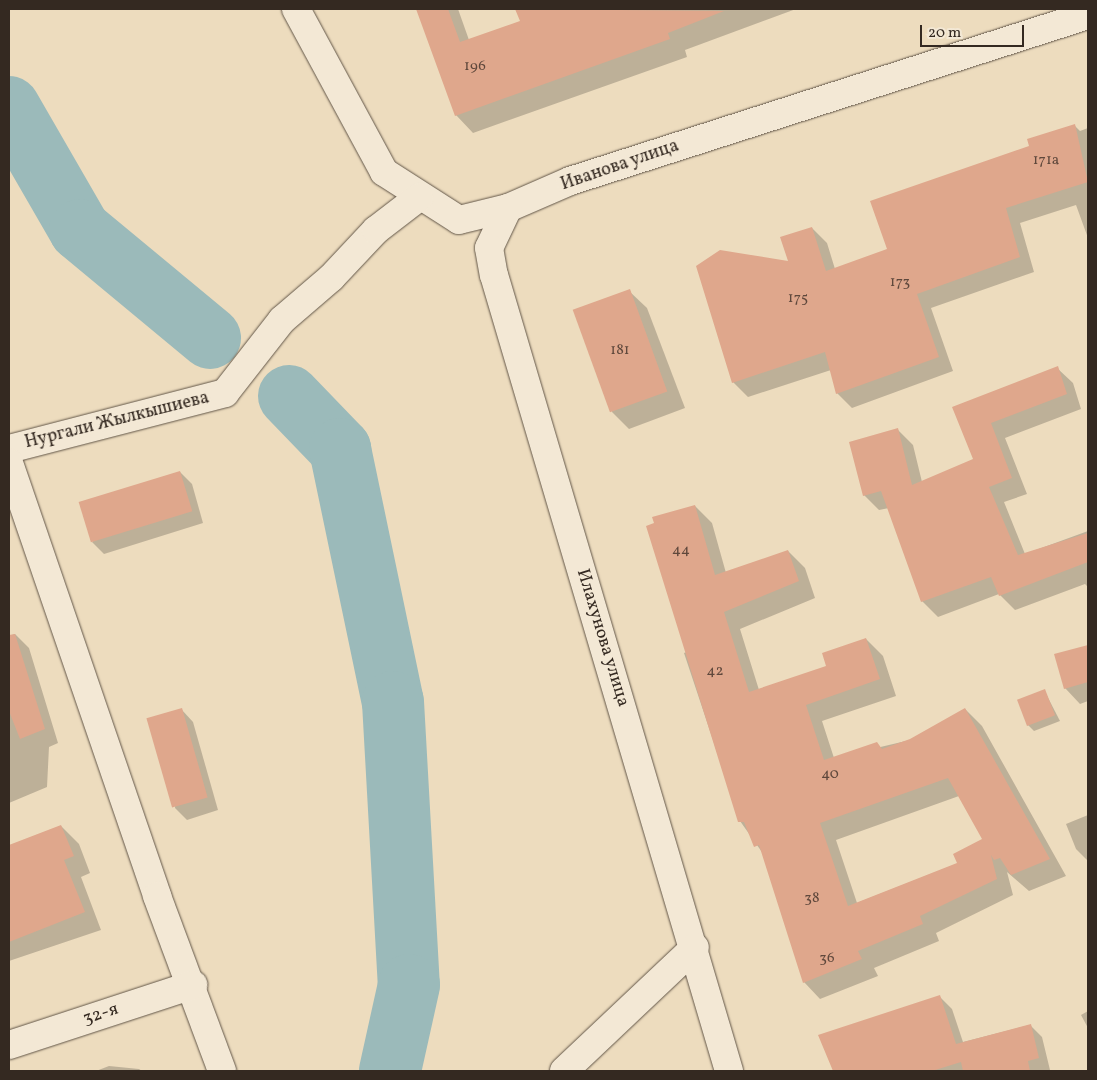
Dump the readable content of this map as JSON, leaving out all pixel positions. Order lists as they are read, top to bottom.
{
  "streets": {
    "street": [
      "Иванова улица",
      "Нургали Жылкышиева",
      "Илахунова улица",
      "32-я"
    ]
  },
  "crossings": [
    ["Иванова улица", "Нургали Жылкышиева"],
    ["Иванова улица", "Илахунова улица"]
  ],
  "house_numbers": [
    "196",
    "171а",
    "173",
    "175",
    "181",
    "44",
    "42",
    "40",
    "38",
    "36"
  ],
  "scale_bar": "20 m"
}
